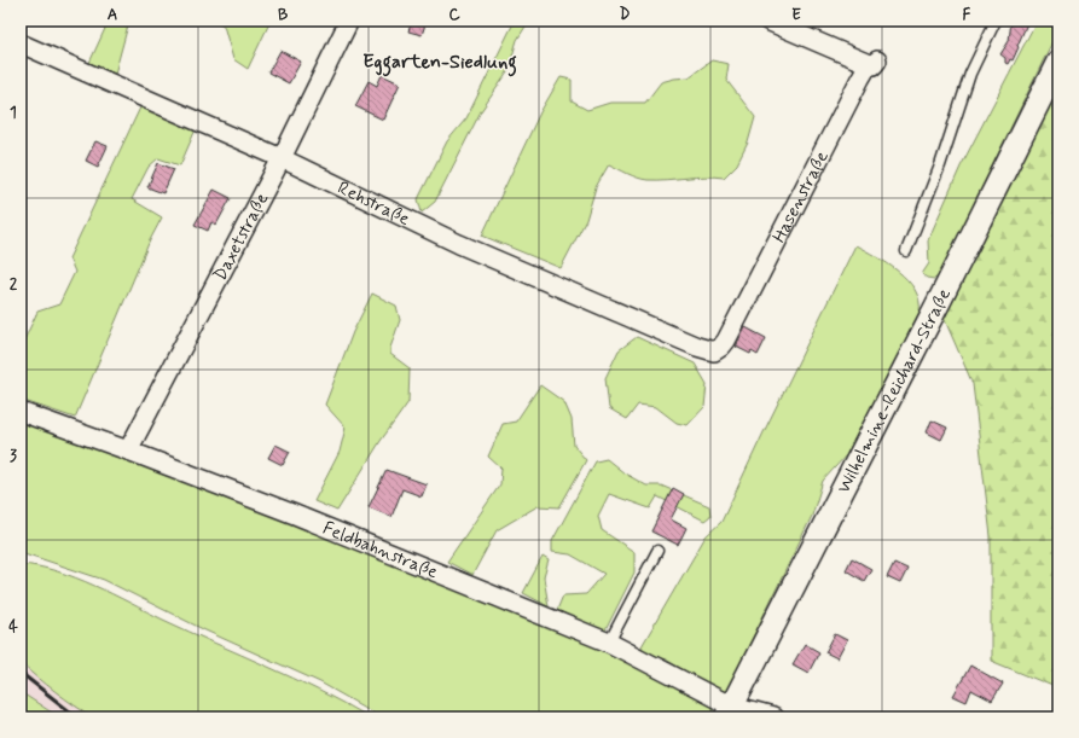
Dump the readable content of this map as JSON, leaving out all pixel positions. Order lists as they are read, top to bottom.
{
  "streets": {
    "street": [
      "Hasenstraße",
      "Rehstraße",
      "Daxetstraße",
      "Wilhelmine-Reichard-Straße",
      "Feldbahnstraße"
    ]
  },
  "crossings": [
    ["Hasenstraße", "Rehstraße"],
    ["Rehstraße", "Daxetstraße"],
    ["Daxetstraße", "Feldbahnstraße"],
    ["Wilhelmine-Reichard-Straße", "Feldbahnstraße"]
  ],
  "districts": ["Eggarten-Siedlung"],
  "grid": {
    "columns": [
      "A",
      "B",
      "C",
      "D",
      "E",
      "F"
    ],
    "rows": [
      "1",
      "2",
      "3",
      "4"
    ]
  }
}
